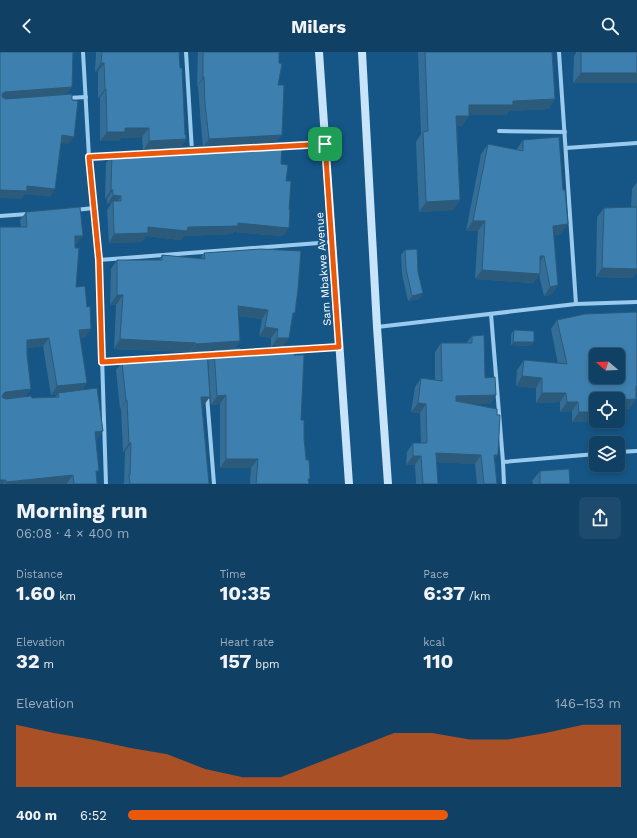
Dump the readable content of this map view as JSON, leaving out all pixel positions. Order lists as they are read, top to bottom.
{
  "streets": {
    "main road": ["Sam Mbakwe Avenue"]
  },
  "north": "left",
  "page": {
    "header": "Milers",
    "heading": ["Morning run", "06:08 · 4 × 400 m"],
    "stats": [
      ["Distance", "1.60 km"],
      ["Time", "10:35"],
      ["Pace", "6:37 /km"],
      ["Elevation", "32 m"],
      ["Heart rate", "157 bpm"],
      ["kcal", "110"]
    ],
    "chart": ["Elevation", "146–153 m"],
    "list": [
      {
        "name": "400 m",
        "note": "6:52"
      }
    ]
  }
}
